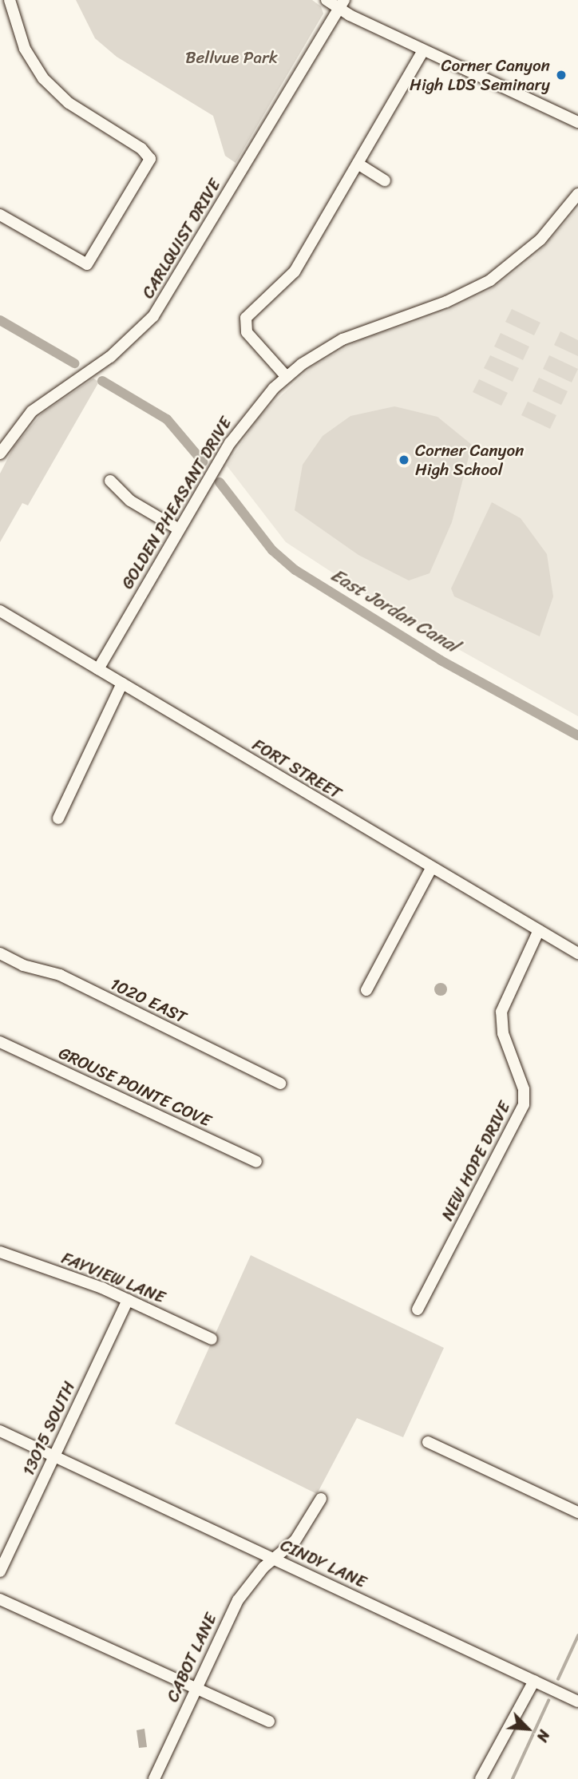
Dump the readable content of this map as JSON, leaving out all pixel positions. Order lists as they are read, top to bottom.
{
  "streets": {
    "street": [
      "CARLQUIST DRIVE",
      "GOLDEN PHEASANT DRIVE",
      "FORT STREET",
      "1020 EAST",
      "GROUSE POINTE COVE",
      "NEW HOPE DRIVE",
      "FAYVIEW LANE",
      "13015 SOUTH",
      "CINDY LANE",
      "CABOT LANE"
    ]
  },
  "crossings": [
    ["GOLDEN PHEASANT DRIVE", "FORT STREET"],
    ["FORT STREET", "NEW HOPE DRIVE"],
    ["FAYVIEW LANE", "13015 SOUTH"],
    ["13015 SOUTH", "CINDY LANE"],
    ["CINDY LANE", "CABOT LANE"]
  ],
  "water": ["East Jordan Canal"],
  "parks": ["Bellvue Park"],
  "places": ["Corner Canyon High LDS Seminary", "Corner Canyon High School"],
  "north": "bottom right"
}
